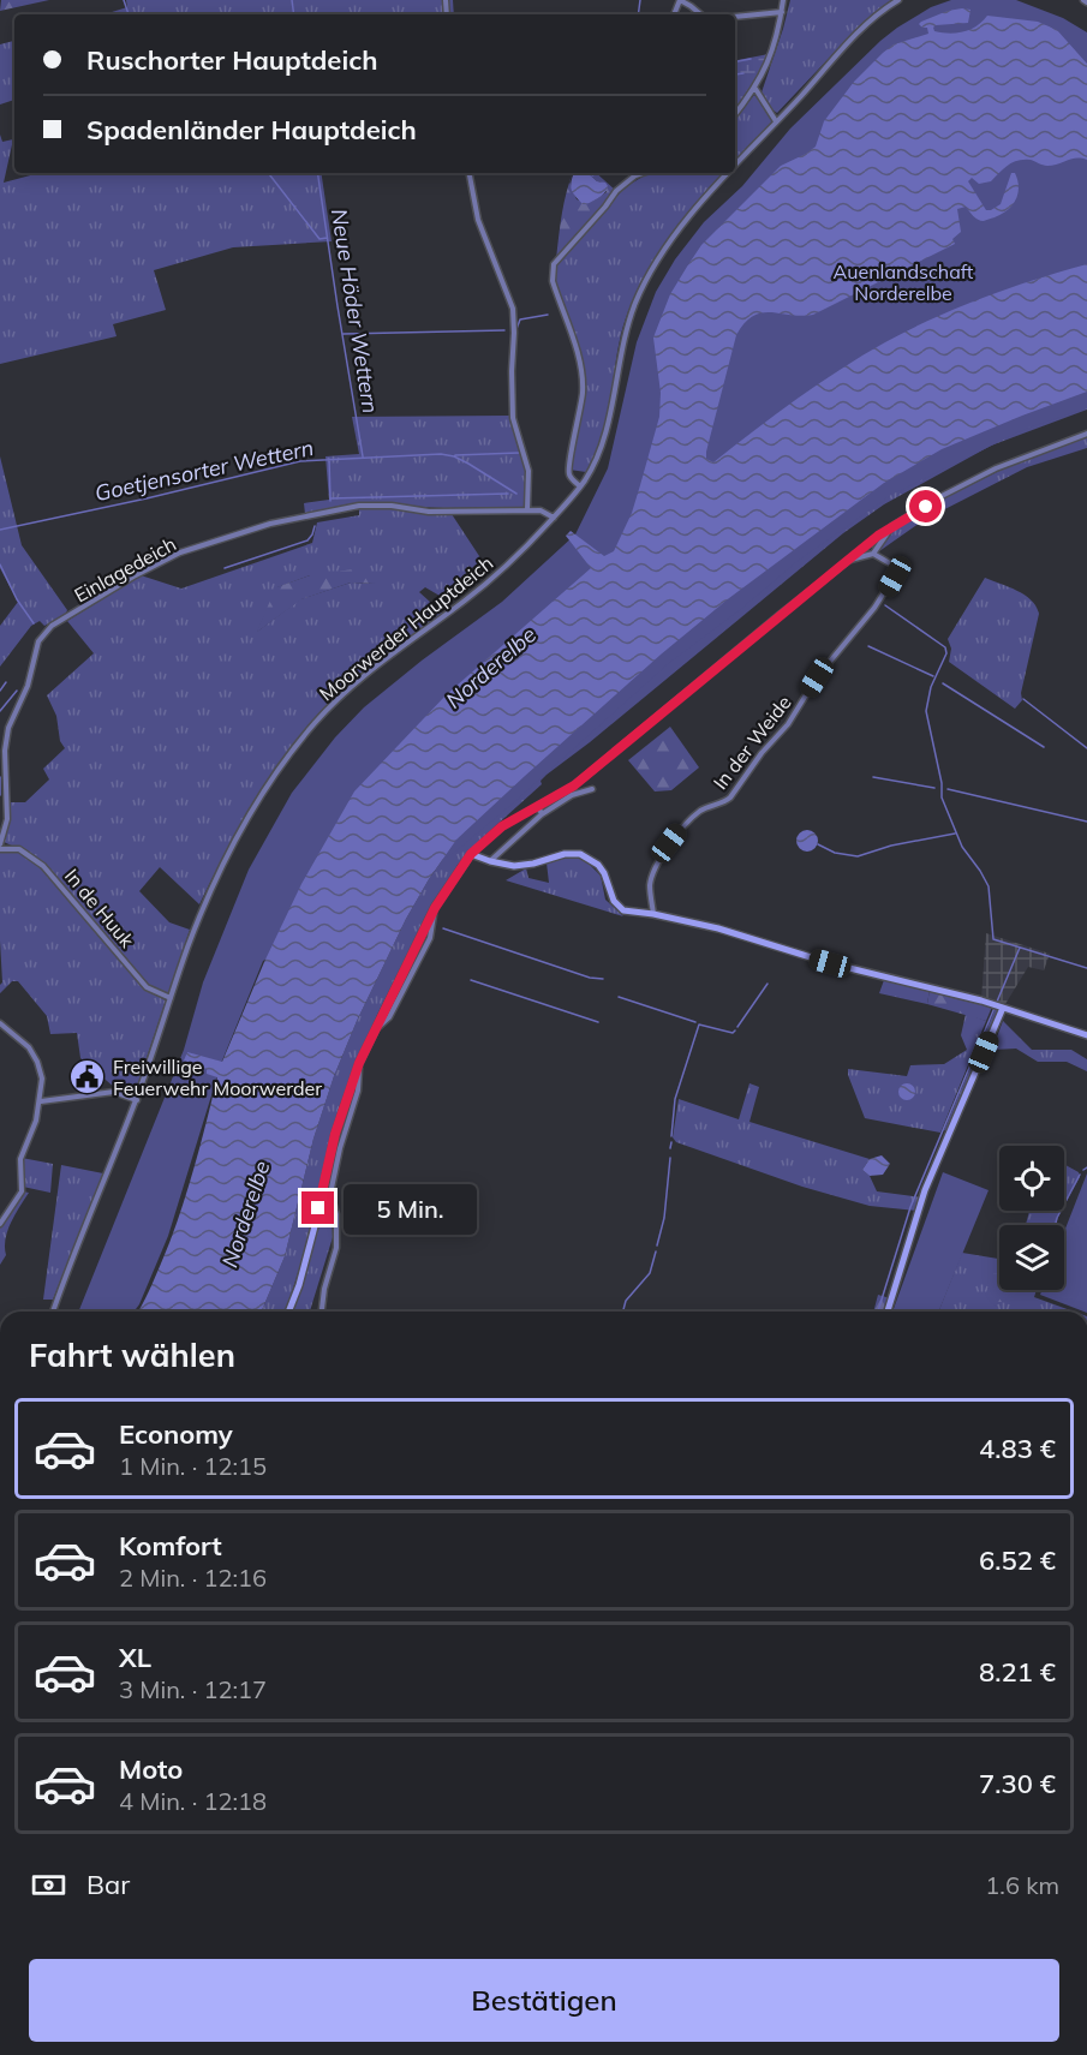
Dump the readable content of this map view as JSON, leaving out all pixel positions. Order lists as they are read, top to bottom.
{
  "streets": {
    "street": [
      "Einlagedeich",
      "Moorwerder Hauptdeich",
      "In der Weide",
      "In de Huuk"
    ]
  },
  "crossings": [
    ["Einlagedeich", "Moorwerder Hauptdeich"],
    ["Einlagedeich", "In de Huuk"],
    ["Moorwerder Hauptdeich", "In de Huuk"]
  ],
  "water": ["Neue Höder Wettern", "Goetjensorter Wettern", "Norderelbe"],
  "parks": ["Auenlandschaft Norderelbe"],
  "places": {
    "public building": ["Freiwillige Feuerwehr Moorwerder"]
  },
  "page": {
    "banner": ["Ruschorter Hauptdeich", "Spadenländer Hauptdeich"],
    "bubble": "5 Min.",
    "heading": "Fahrt wählen",
    "list": [
      {
        "name": "Economy",
        "note": "1 Min. · 12:15",
        "value": "4.83 €"
      },
      {
        "name": "Komfort",
        "note": "2 Min. · 12:16",
        "value": "6.52 €"
      },
      {
        "name": "XL",
        "note": "3 Min. · 12:17",
        "value": "8.21 €"
      },
      {
        "name": "Moto",
        "note": "4 Min. · 12:18",
        "value": "7.30 €"
      }
    ],
    "pay": ["Bar", "1.6 km"],
    "buttons": "Bestätigen"
  }
}
